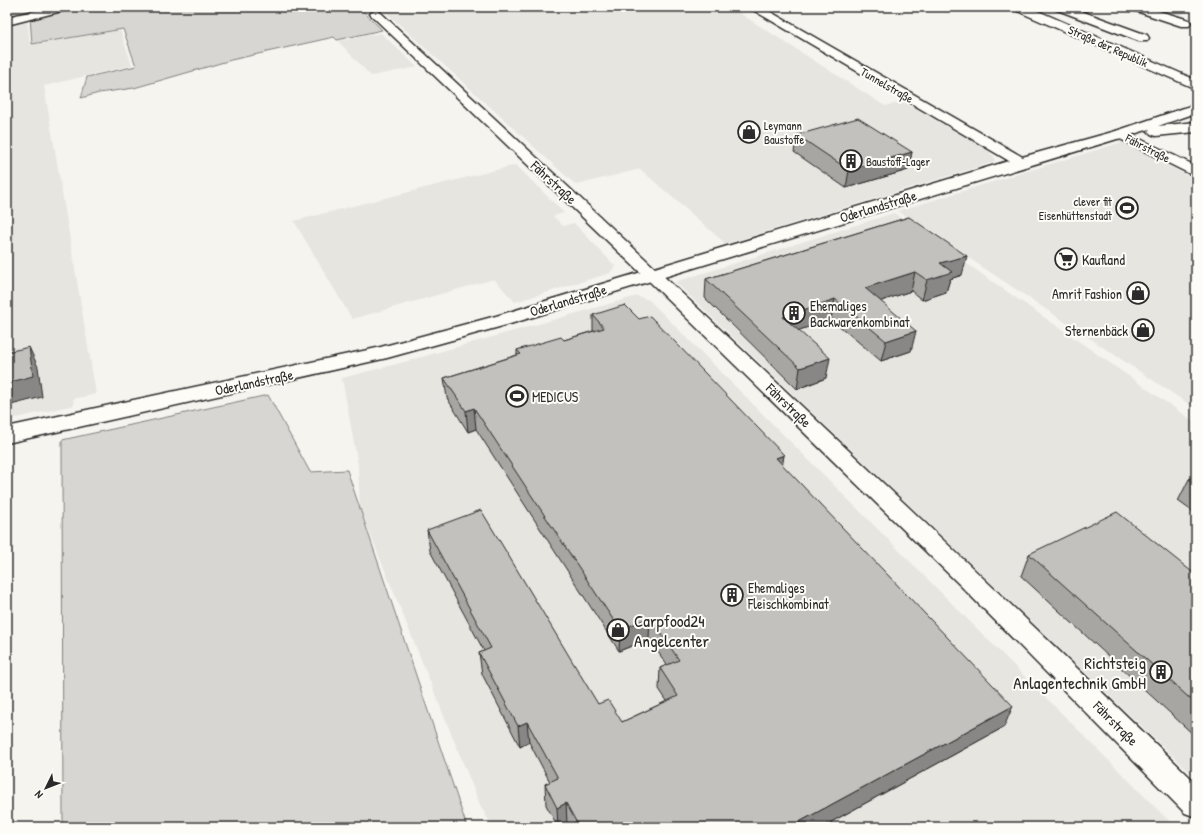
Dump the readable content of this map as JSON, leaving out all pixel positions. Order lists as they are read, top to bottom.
{
  "streets": {
    "street": [
      "Straße der Republik",
      "Tunnelstraße",
      "Fährstraße",
      "Oderlandstraße"
    ]
  },
  "crossings": [
    ["Tunnelstraße", "Oderlandstraße"],
    ["Fährstraße", "Oderlandstraße"]
  ],
  "places": {
    "shop": [
      "Leymann Baustoffe",
      "Amrit Fashion",
      "Sternenbäck",
      "Carpfood24 Angelcenter"
    ],
    "building": [
      "Baustoff-Lager",
      "Ehemaliges Backwarenkombinat",
      "Ehemaliges Fleischkombinat",
      "Richtsteig Anlagentechnik GmbH"
    ],
    "sports": ["clever fit Eisenhüttenstadt", "MEDICUS"],
    "supermarket": ["Kaufland"]
  },
  "north": "bottom left"
}
